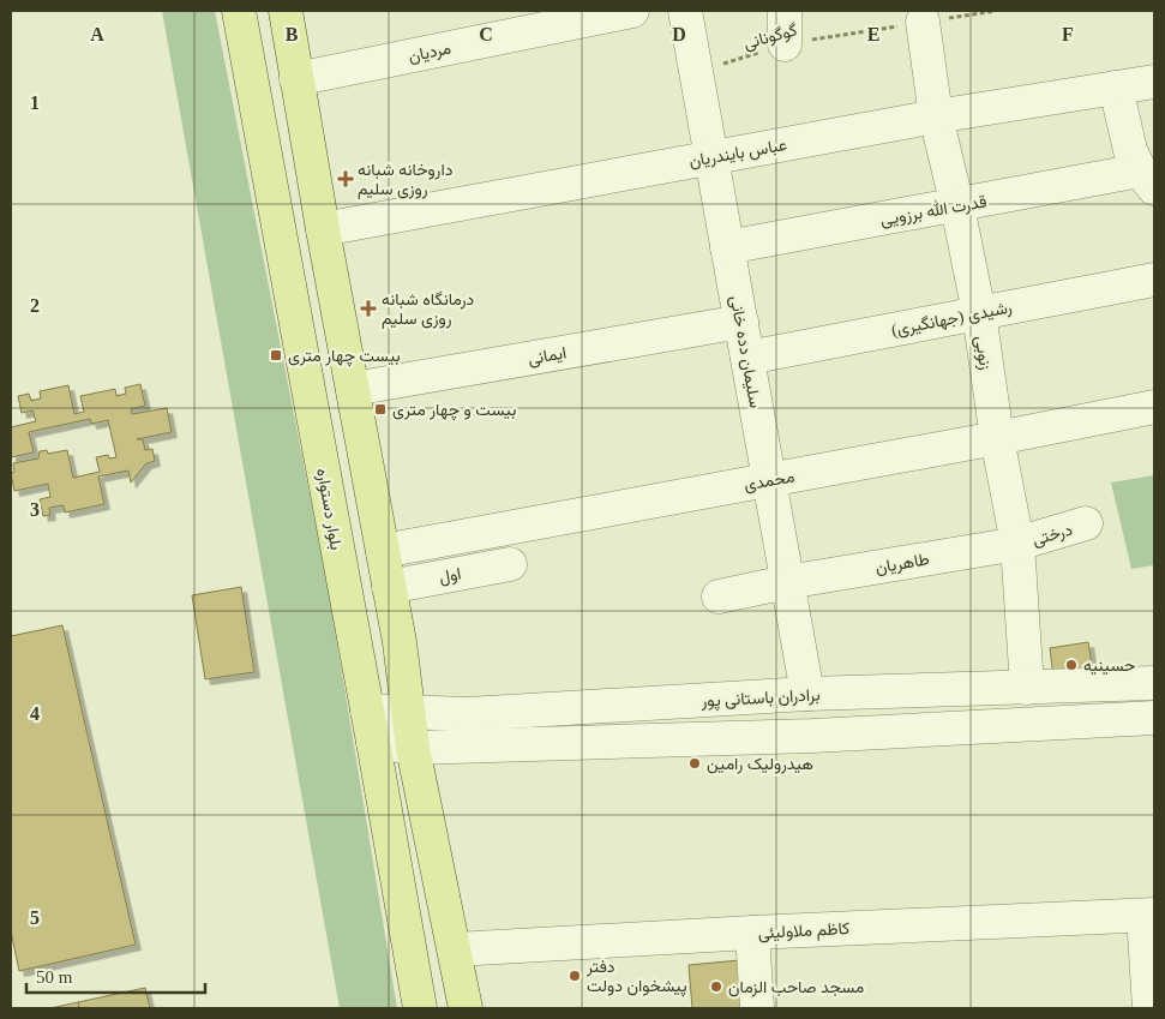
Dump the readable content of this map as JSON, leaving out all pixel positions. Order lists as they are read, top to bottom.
{
  "streets": {
    "main road": ["بلوار دستواره"],
    "street": [
      "مردیان",
      "عباس بایندریان",
      "قدرت الله برزویی",
      "رشیدی (جهانگیری)",
      "سلیمان دده خانی",
      "زنوبی",
      "ایمانی",
      "محمدی",
      "درختی",
      "طاهریان",
      "اول",
      "برادران باستانی پور",
      "کاظم ملاولیئی"
    ],
    "path": ["گوگونانی"]
  },
  "crossings": [
    ["گوگونانی", "سلیمان دده خانی"],
    ["گوگونانی", "زنوبی"],
    ["عباس بایندریان", "سلیمان دده خانی"],
    ["عباس بایندریان", "زنوبی"],
    ["قدرت الله برزویی", "سلیمان دده خانی"],
    ["قدرت الله برزویی", "زنوبی"],
    ["رشیدی (جهانگیری)", "سلیمان دده خانی"],
    ["رشیدی (جهانگیری)", "زنوبی"],
    ["سلیمان دده خانی", "ایمانی"],
    ["سلیمان دده خانی", "محمدی"],
    ["سلیمان دده خانی", "طاهریان"],
    ["سلیمان دده خانی", "برادران باستانی پور"],
    ["زنوبی", "محمدی"],
    ["زنوبی", "درختی"],
    ["زنوبی", "طاهریان"],
    ["زنوبی", "برادران باستانی پور"],
    ["بلوار دستواره", "برادران باستانی پور"],
    ["درختی", "طاهریان"]
  ],
  "places": {
    "health": ["داروخانه شبانه روزی سلیم", "درمانگاه شبانه روزی سلیم"],
    "transit": ["بیست چهار متری", "بیست و چهار متری"],
    "other": [
      "حسینیه",
      "هیدرولیک رامین",
      "دفتر پیشخوان دولت",
      "مسجد صاحب الزمان"
    ]
  },
  "scale_bar": "50 m",
  "grid": {
    "columns": [
      "A",
      "B",
      "C",
      "D",
      "E",
      "F"
    ],
    "rows": [
      "1",
      "2",
      "3",
      "4",
      "5"
    ]
  }
}
